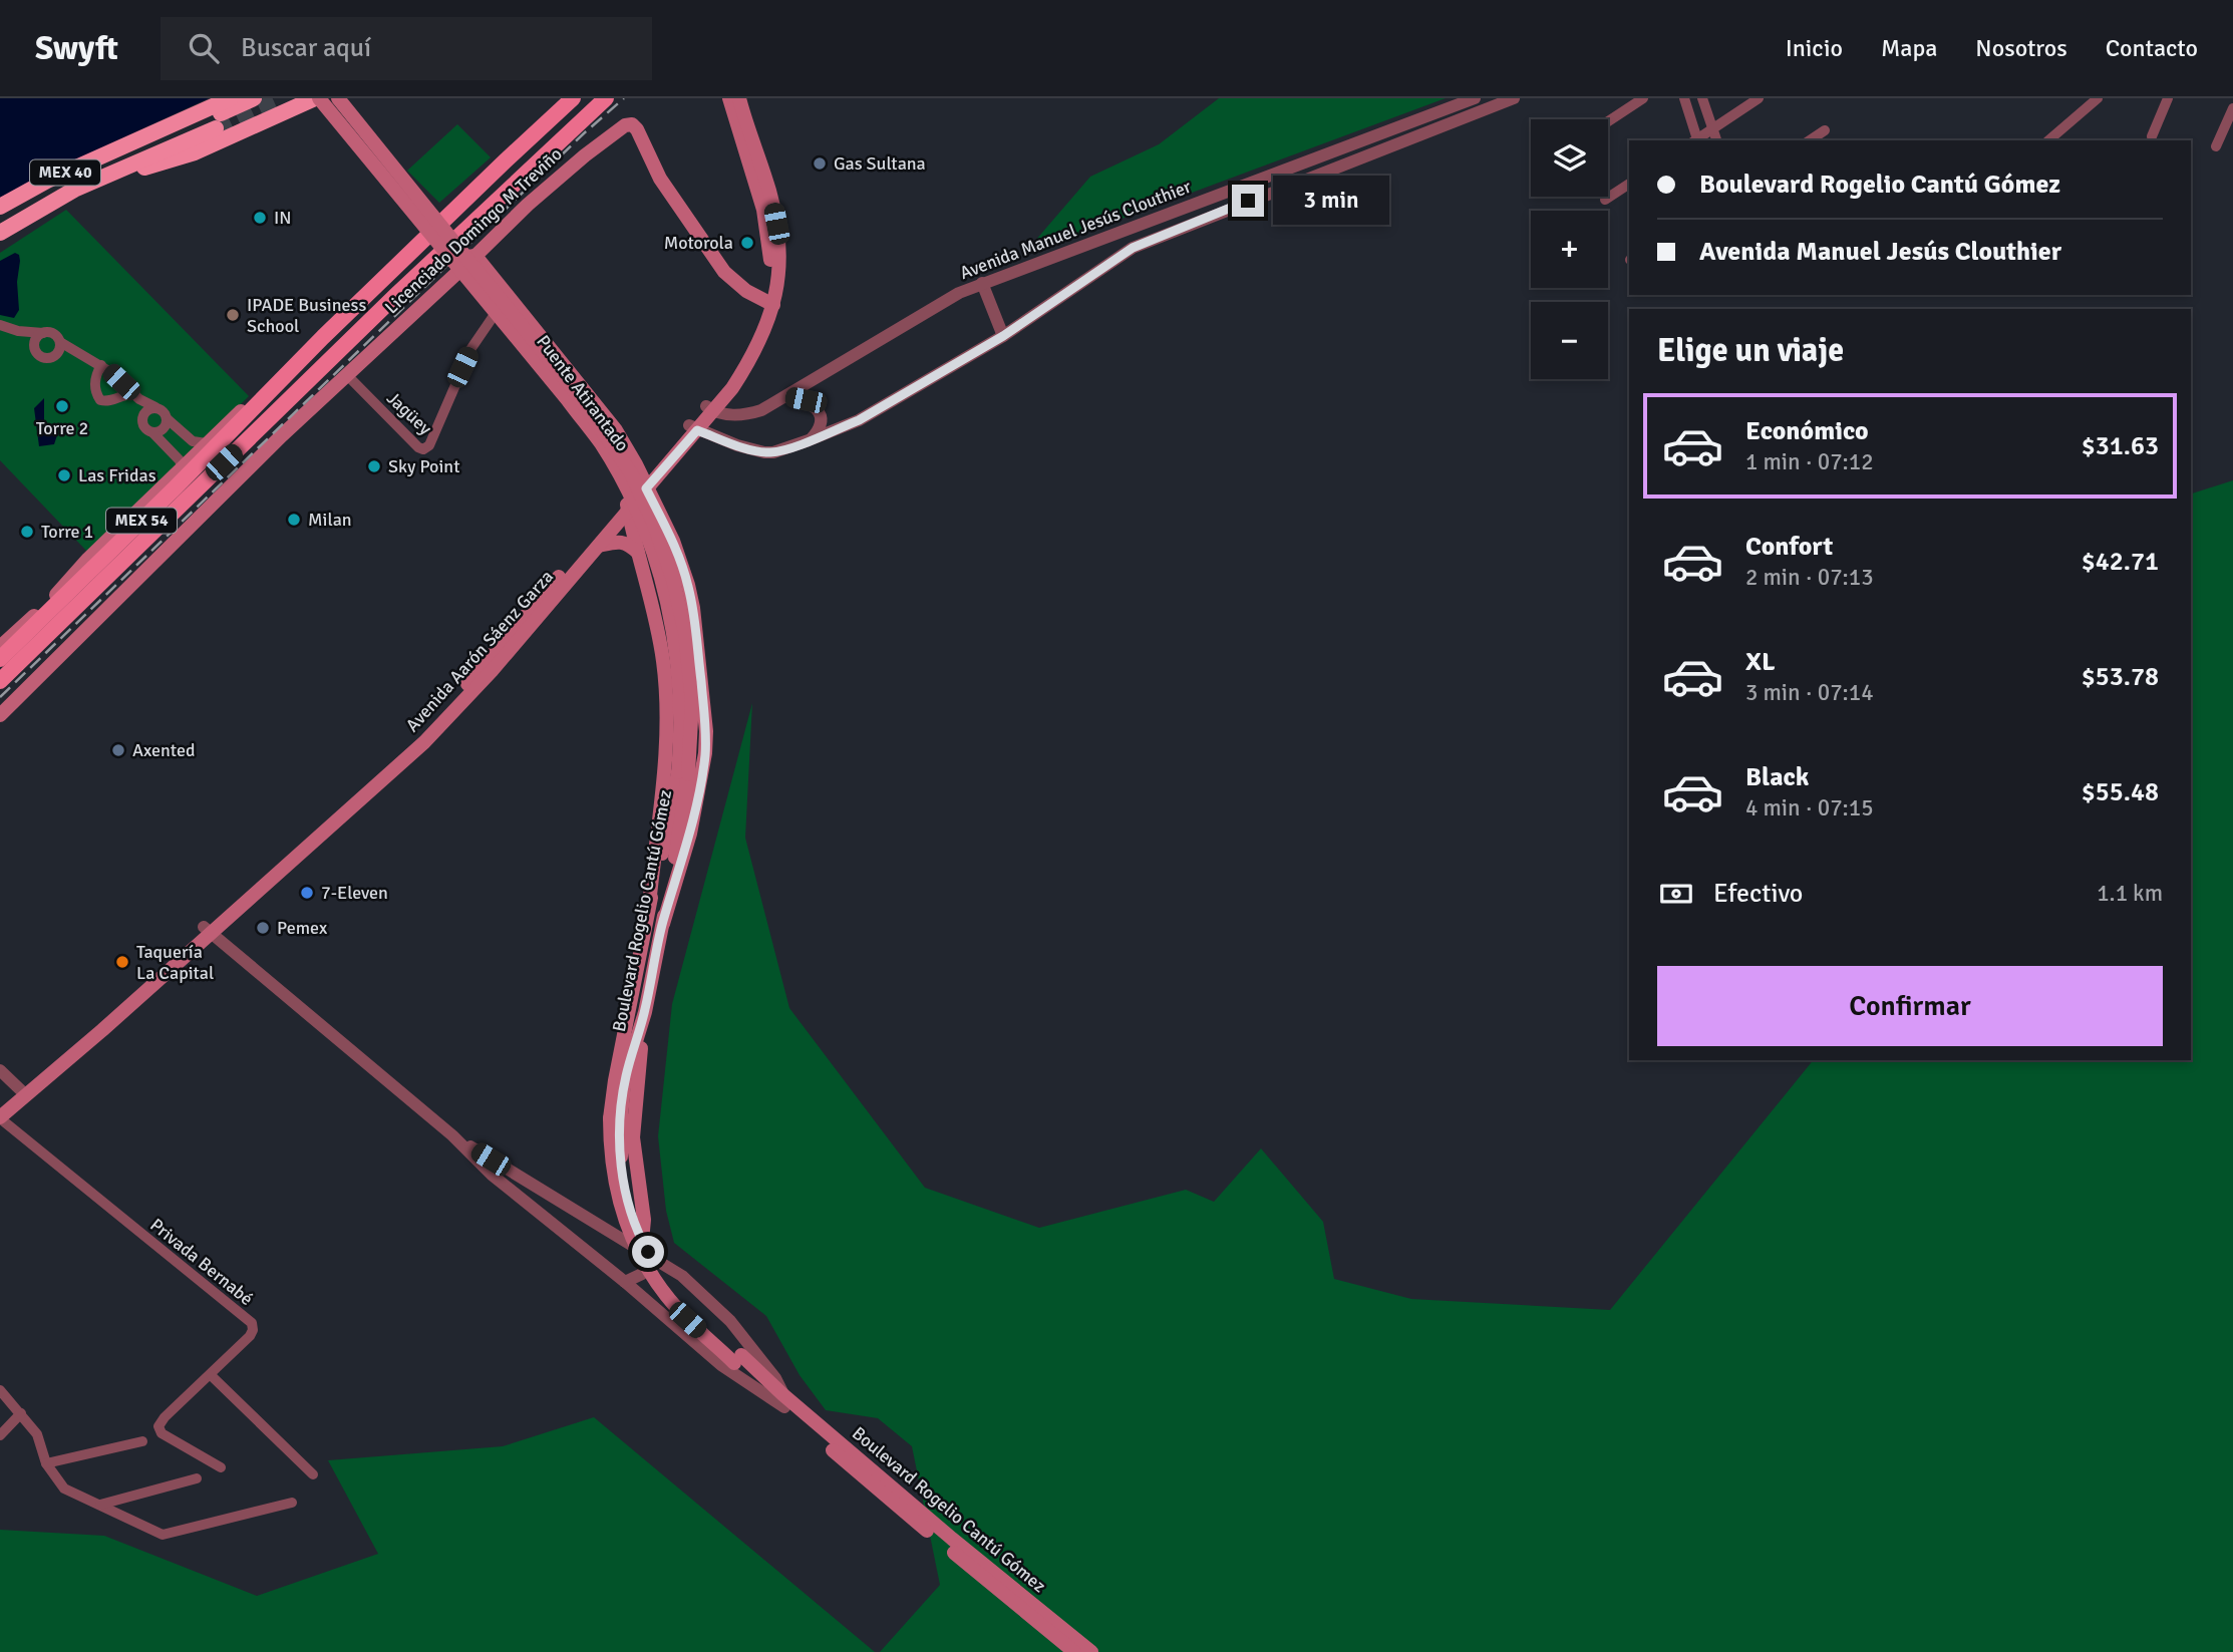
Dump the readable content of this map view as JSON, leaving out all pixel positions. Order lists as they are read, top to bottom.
{
  "streets": {
    "highway": ["MEX 40"],
    "main road": [
      "Licenciado Domingo M Treviño",
      "Puente Atirantado",
      "MEX 54",
      "Avenida Aarón Sáenz Garza",
      "Boulevard Rogelio Cantú Gómez"
    ],
    "street": ["Avenida Manuel Jesús Clouthier", "Jagüey", "Privada Bernabé"]
  },
  "crossings": [
    ["Avenida Manuel Jesús Clouthier", "Avenida Aarón Sáenz Garza"],
    ["Licenciado Domingo M Treviño", "Jagüey"],
    ["Licenciado Domingo M Treviño", "Avenida Aarón Sáenz Garza"],
    ["Puente Atirantado", "Boulevard Rogelio Cantú Gómez"],
    ["Avenida Aarón Sáenz Garza", "Boulevard Rogelio Cantú Gómez"],
    ["Avenida Aarón Sáenz Garza", "Privada Bernabé"]
  ],
  "places": [
    "Gas Sultana",
    "IN",
    "Motorola",
    "IPADE Business School",
    "Torre 2",
    "Sky Point",
    "Las Fridas",
    "Milan",
    "Torre 1",
    "Axented",
    "7-Eleven",
    "Pemex",
    "Taquería La Capital"
  ],
  "page": {
    "header": "Swyft",
    "search": "Buscar aquí",
    "nav": [
      "Inicio",
      "Mapa",
      "Nosotros",
      "Contacto"
    ],
    "map_buttons": ["+", "−"],
    "banner": ["Boulevard Rogelio Cantú Gómez", "Avenida Manuel Jesús Clouthier"],
    "bubble": "3 min",
    "heading": "Elige un viaje",
    "list": [
      {
        "name": "Económico",
        "note": "1 min · 07:12",
        "value": "$31.63"
      },
      {
        "name": "Confort",
        "note": "2 min · 07:13",
        "value": "$42.71"
      },
      {
        "name": "XL",
        "note": "3 min · 07:14",
        "value": "$53.78"
      },
      {
        "name": "Black",
        "note": "4 min · 07:15",
        "value": "$55.48"
      }
    ],
    "pay": ["Efectivo", "1.1 km"],
    "buttons": "Confirmar"
  }
}
